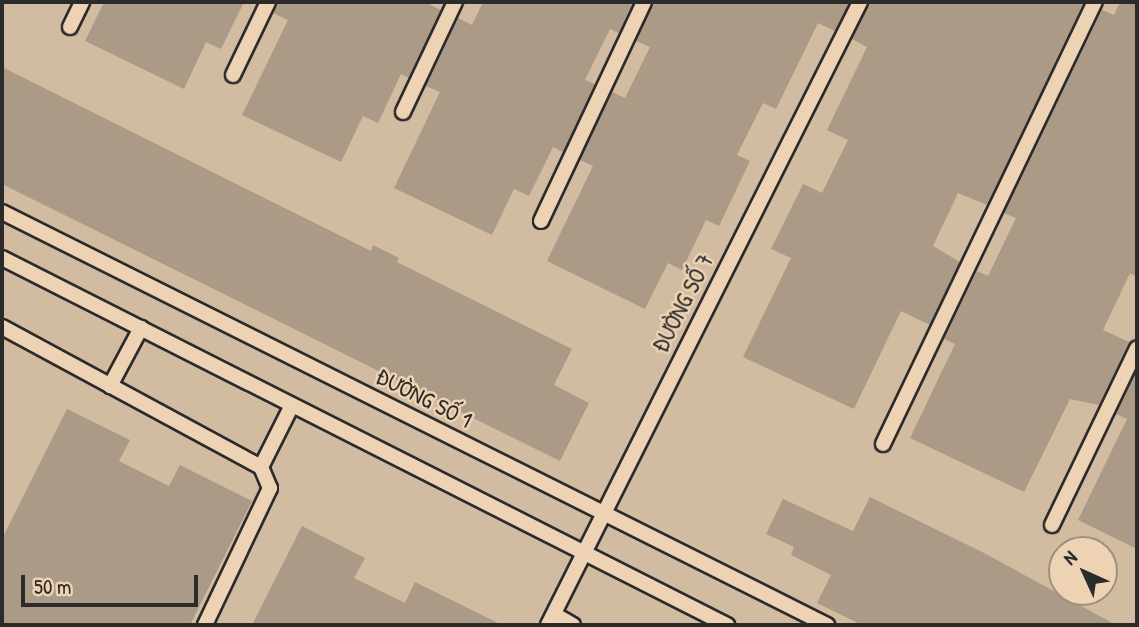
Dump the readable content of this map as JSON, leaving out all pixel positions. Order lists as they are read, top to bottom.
{
  "streets": {
    "lane": ["ĐƯỜNG SỐ 7", "ĐƯỜNG SỐ 1"]
  },
  "crossings": [
    ["ĐƯỜNG SỐ 7", "ĐƯỜNG SỐ 1"]
  ],
  "scale_bar": "50 m",
  "north": "top left"
}
